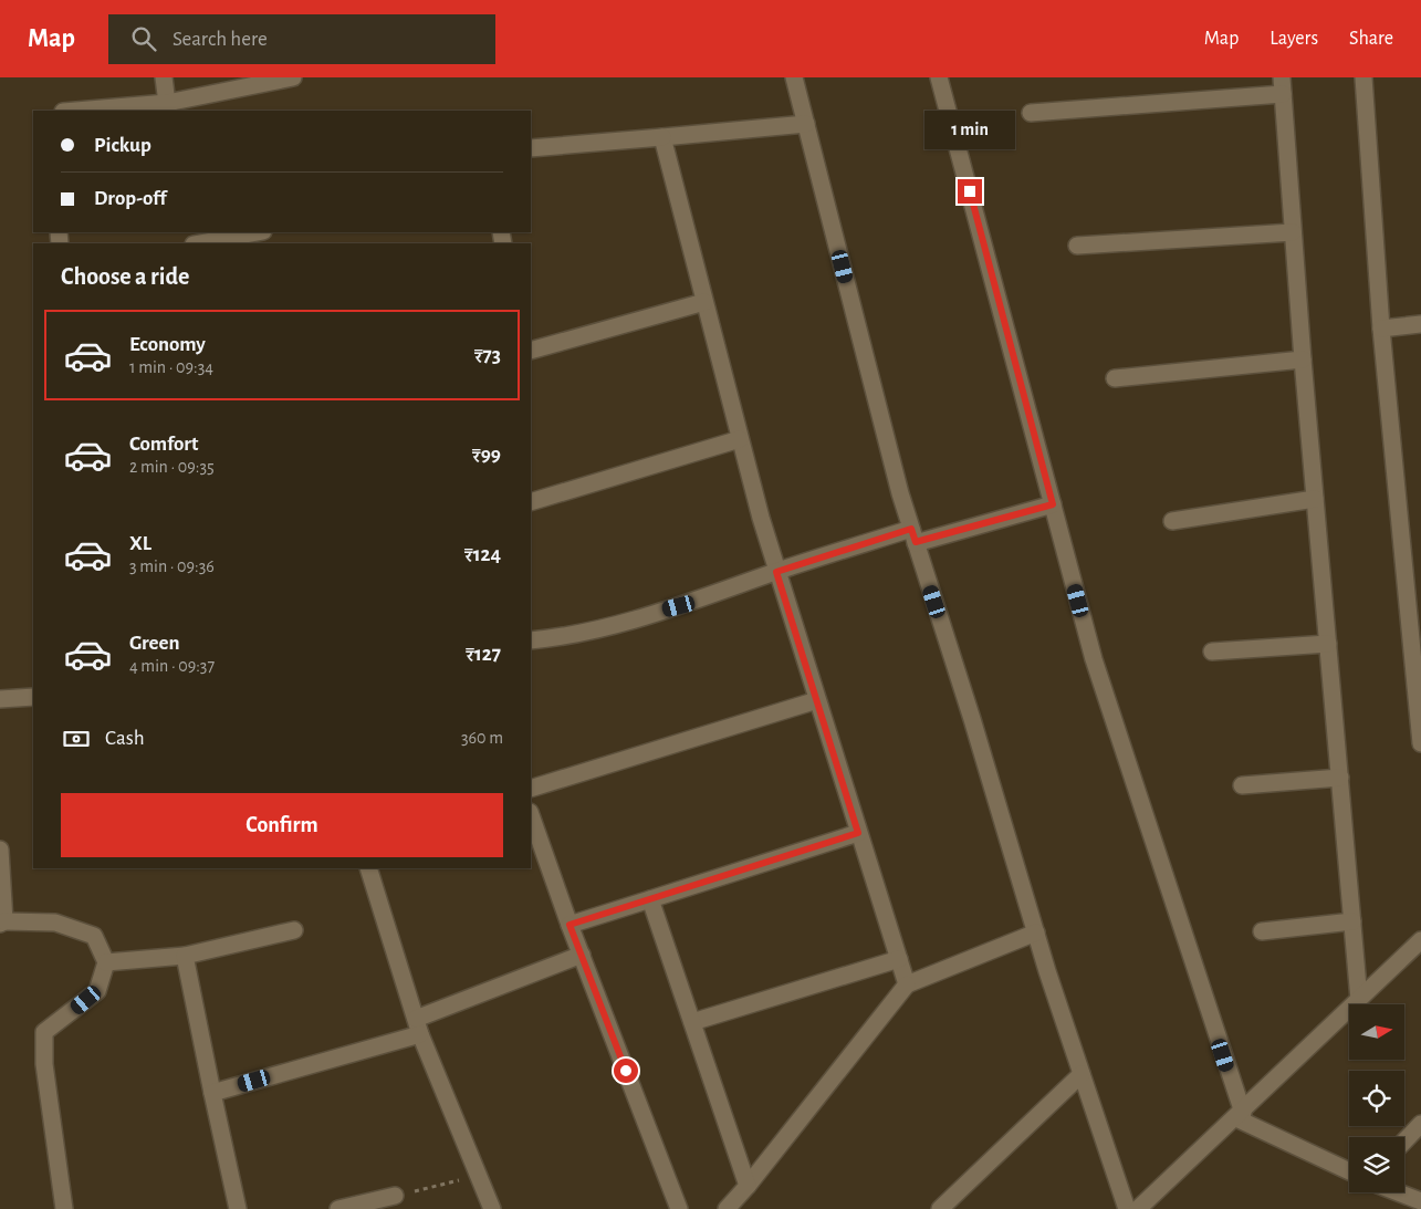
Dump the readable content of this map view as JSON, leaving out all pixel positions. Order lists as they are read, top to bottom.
{
  "north": "right",
  "page": {
    "header": "Map",
    "search": "Search here",
    "nav": ["Map", "Layers", "Share"],
    "bubble": "1 min",
    "banner": ["Pickup", "Drop-off"],
    "heading": "Choose a ride",
    "list": [
      {
        "name": "Economy",
        "note": "1 min · 09:34",
        "value": "₹73"
      },
      {
        "name": "Comfort",
        "note": "2 min · 09:35",
        "value": "₹99"
      },
      {
        "name": "XL",
        "note": "3 min · 09:36",
        "value": "₹124"
      },
      {
        "name": "Green",
        "note": "4 min · 09:37",
        "value": "₹127"
      }
    ],
    "pay": ["Cash", "360 m"],
    "buttons": "Confirm"
  }
}
